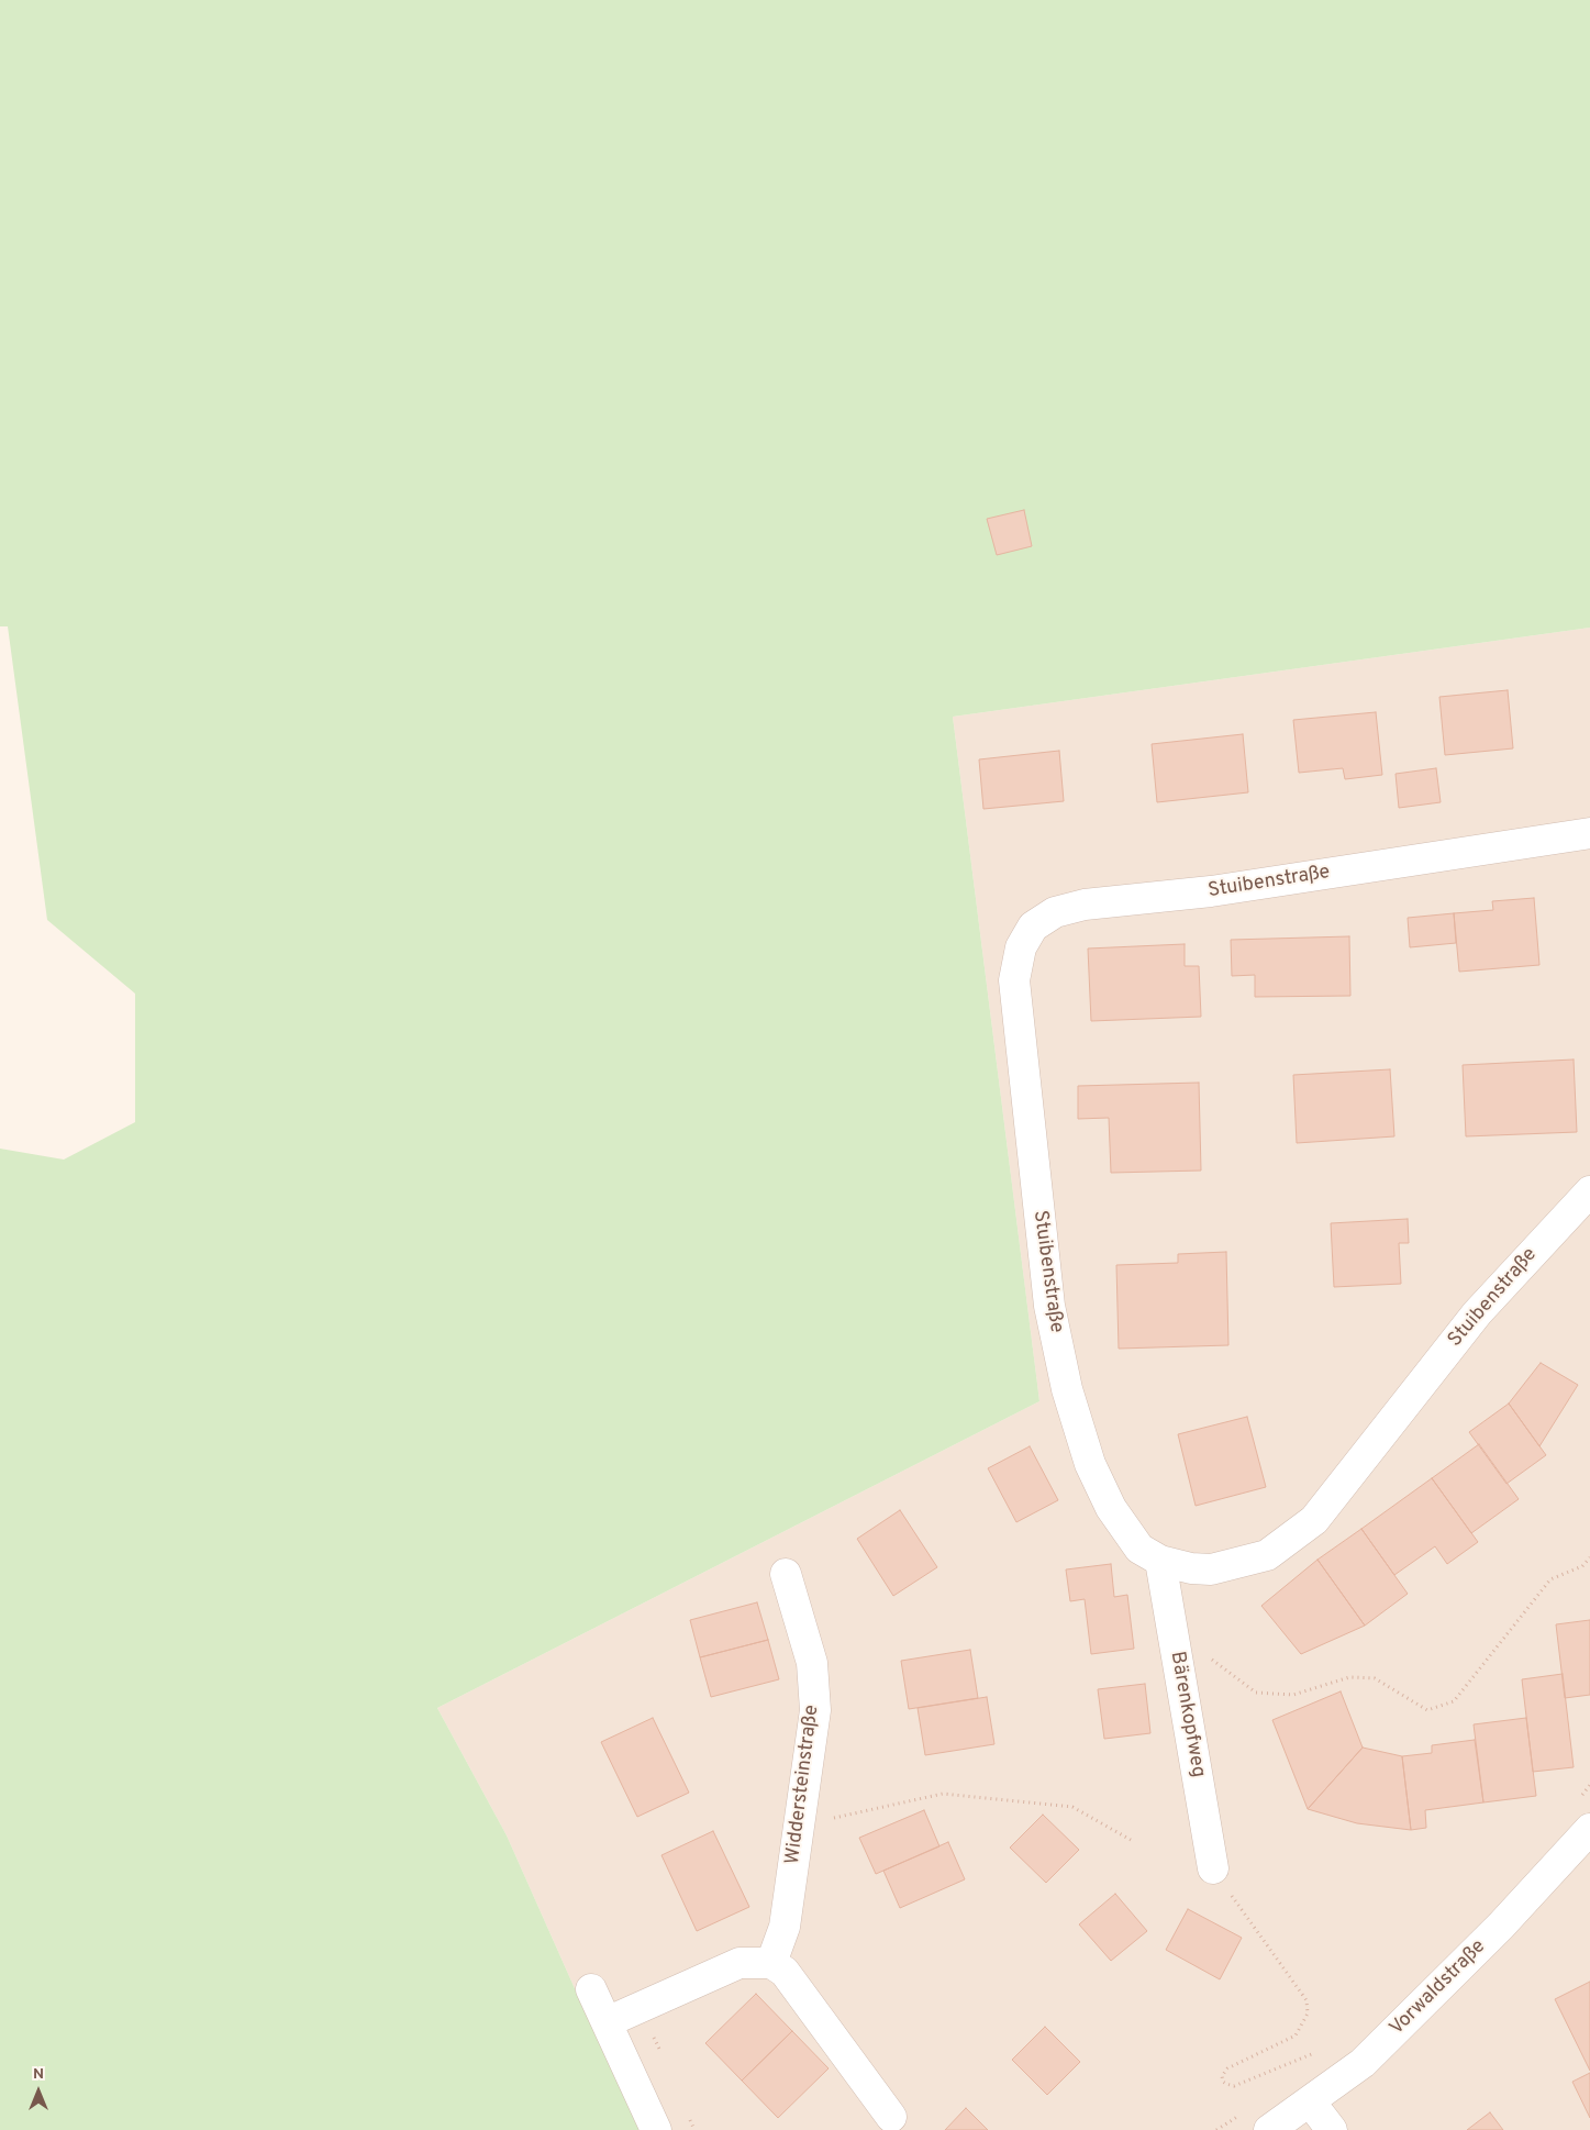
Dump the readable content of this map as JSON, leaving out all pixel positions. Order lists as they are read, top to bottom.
{
  "streets": {
    "street": [
      "Stuibenstraße",
      "Bärenkopfweg",
      "Widdersteinstraße",
      "Vorwaldstraße"
    ]
  },
  "crossings": [
    ["Stuibenstraße", "Bärenkopfweg"]
  ],
  "north": "top"
}
